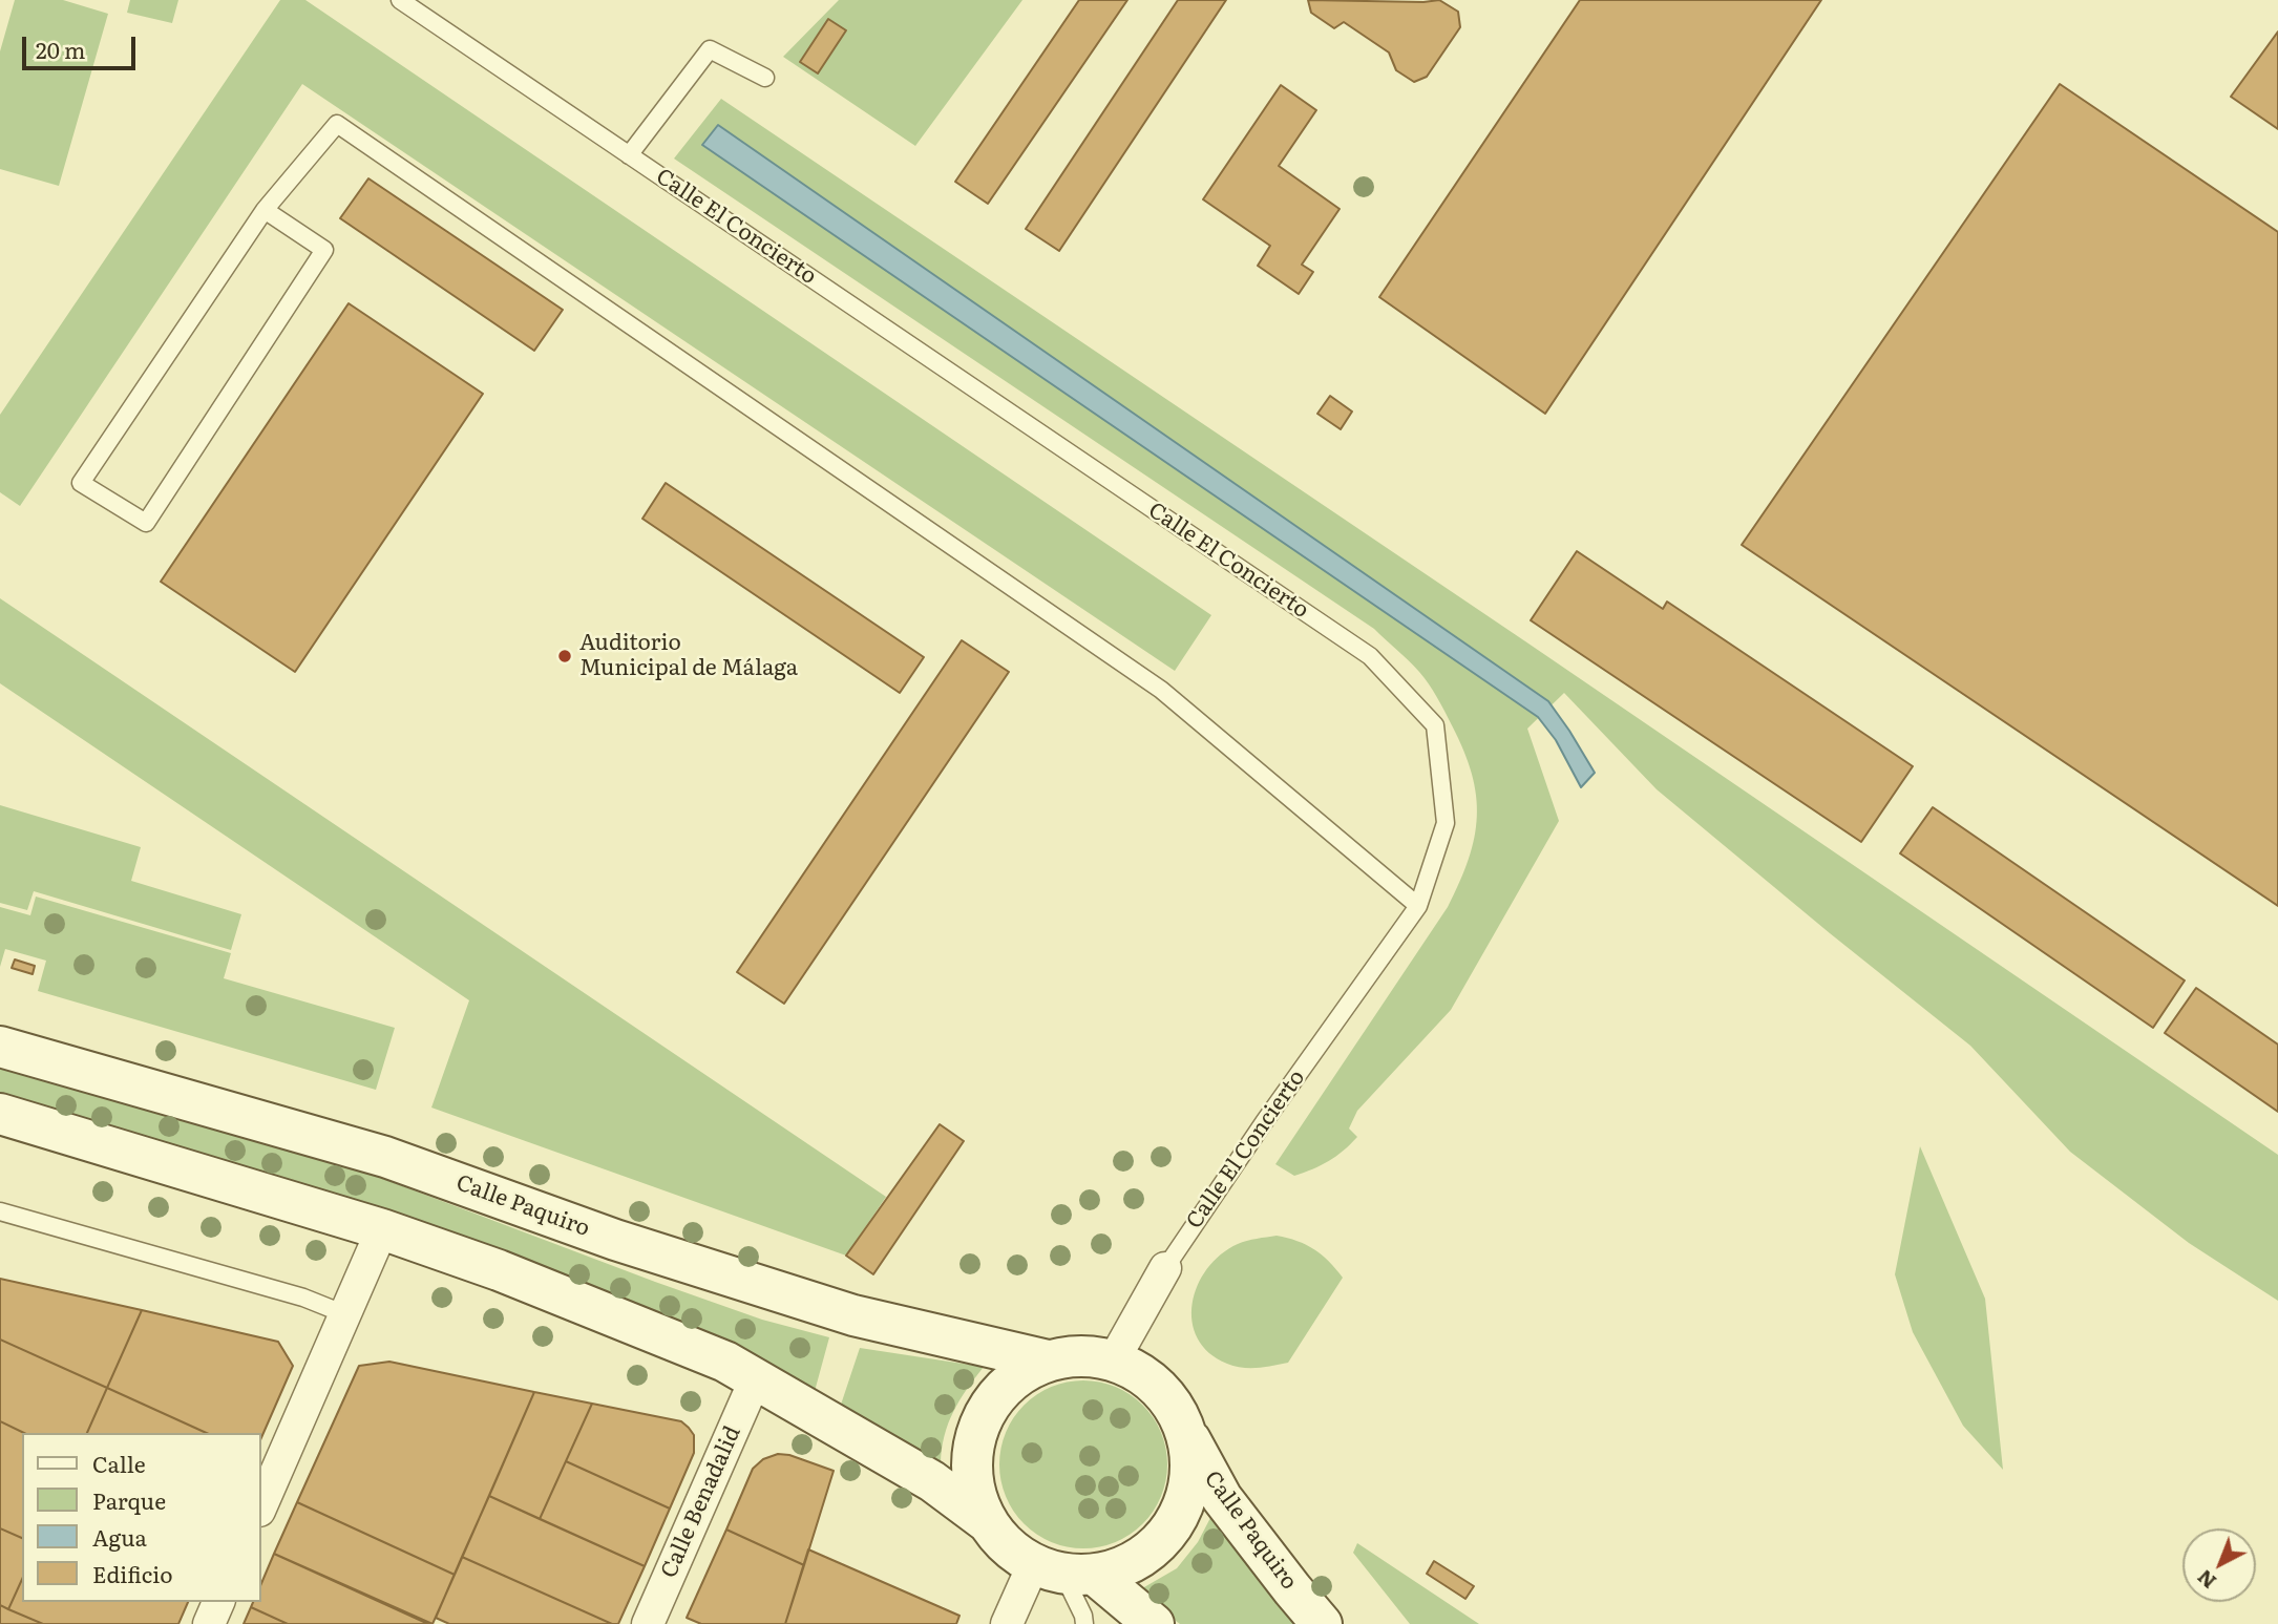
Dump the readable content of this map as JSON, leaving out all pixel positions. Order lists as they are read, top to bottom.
{
  "streets": {
    "main road": ["Calle Paquiro"],
    "street": ["Calle El Concierto", "Calle Benadalid"]
  },
  "crossings": [
    ["Calle El Concierto", "Calle Paquiro"]
  ],
  "places": ["Auditorio Municipal de Málaga"],
  "legend": [
    "Calle",
    "Parque",
    "Agua",
    "Edificio"
  ],
  "scale_bar": "20 m",
  "north": "bottom left"
}
